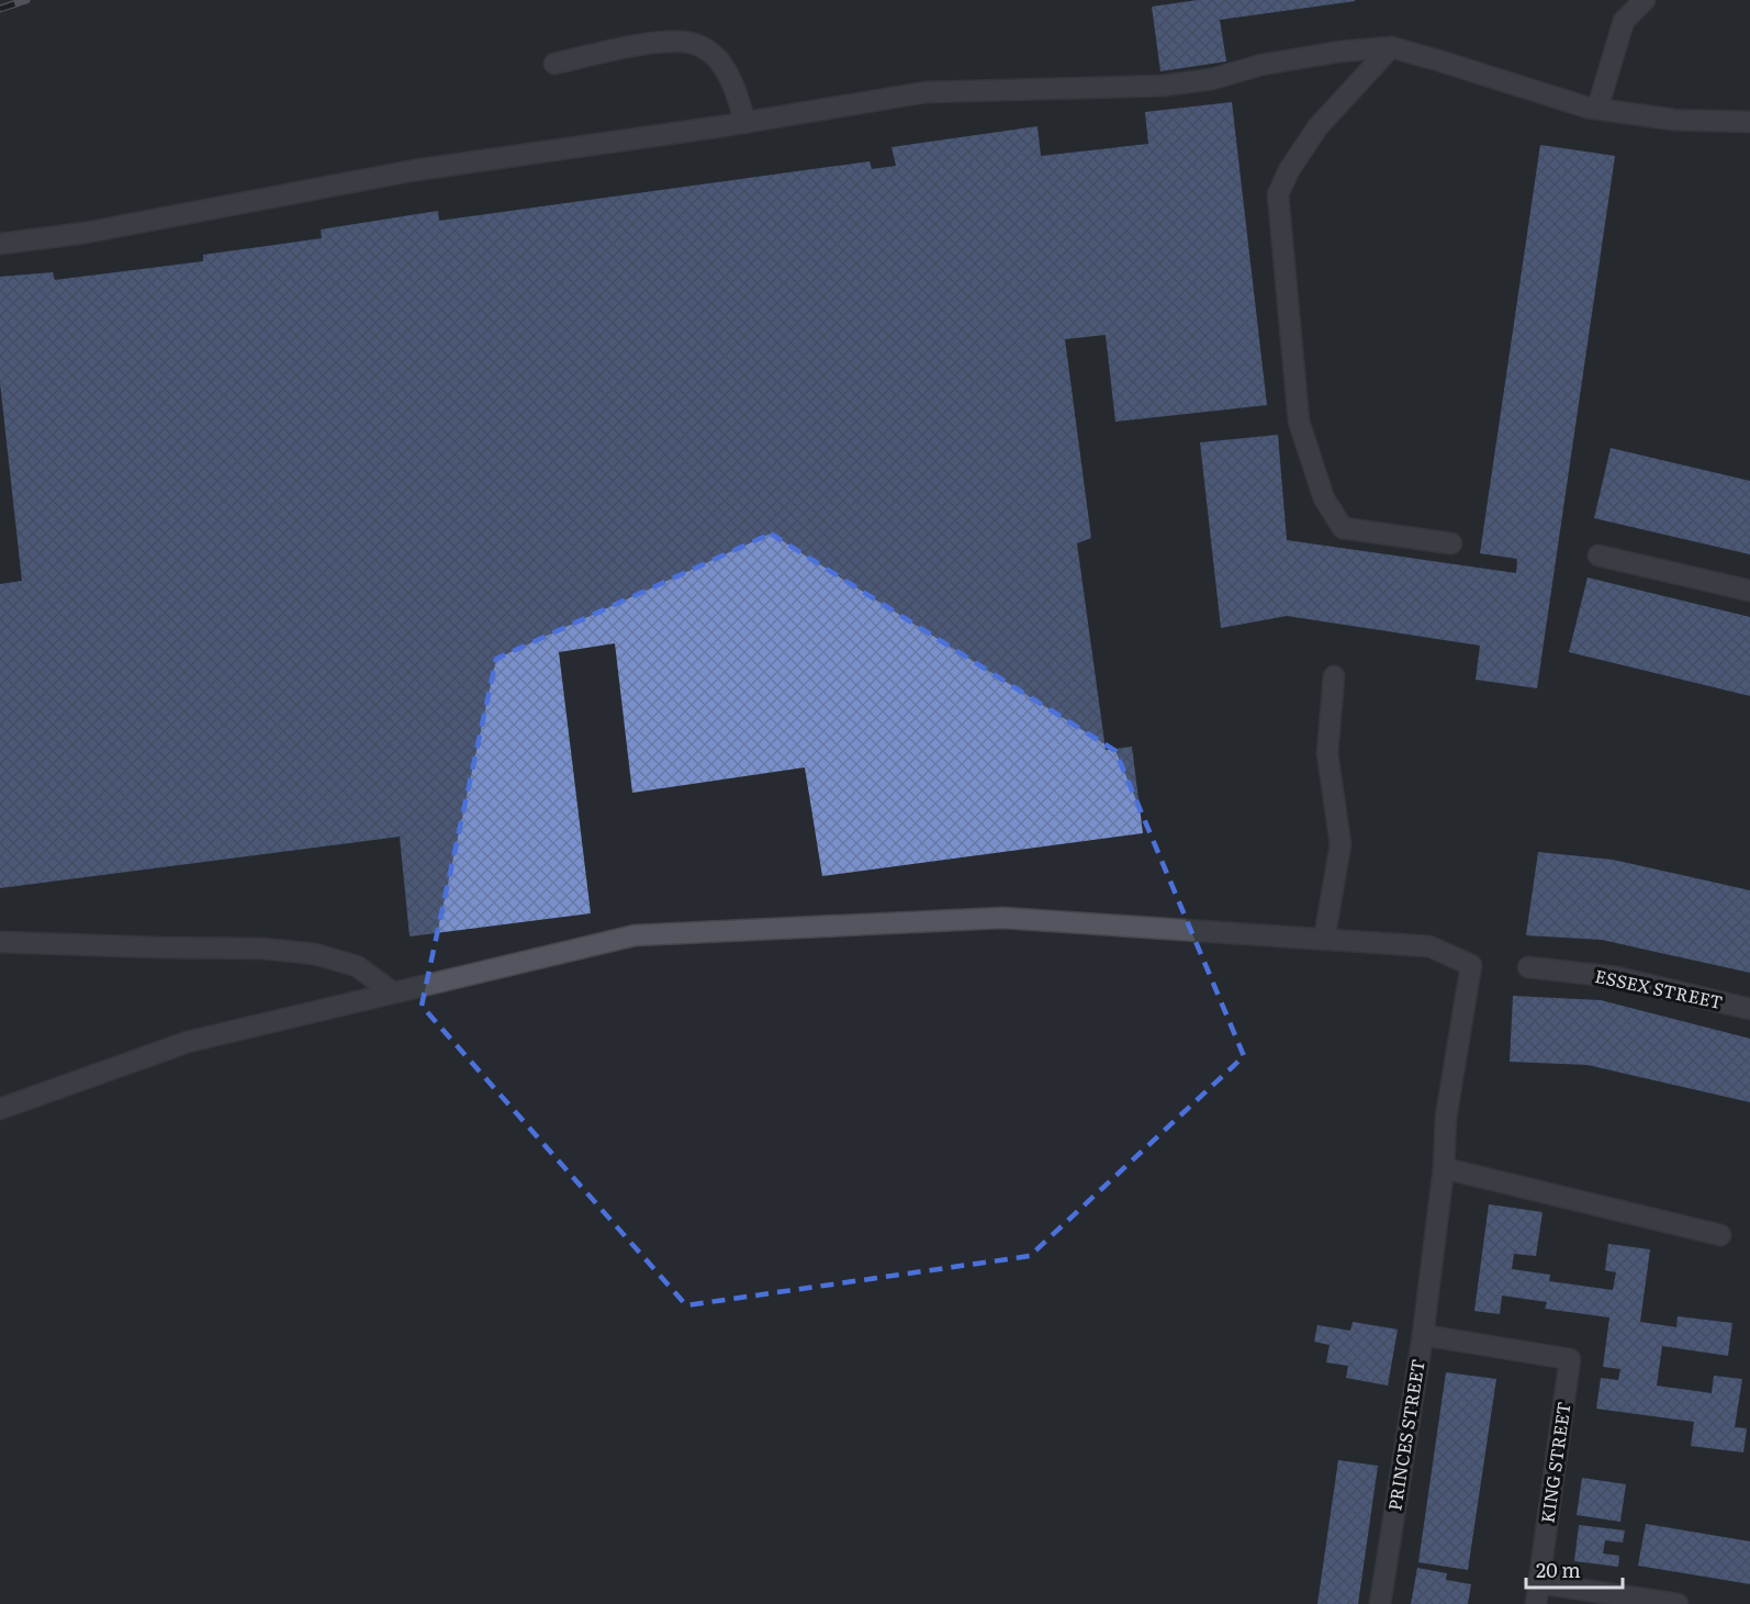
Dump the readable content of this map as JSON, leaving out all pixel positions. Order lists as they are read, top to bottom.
{
  "streets": {
    "street": ["ESSEX STREET", "PRINCES STREET", "KING STREET"]
  },
  "crossings": [
    ["PRINCES STREET", "KING STREET"]
  ],
  "scale_bar": "20 m"
}
